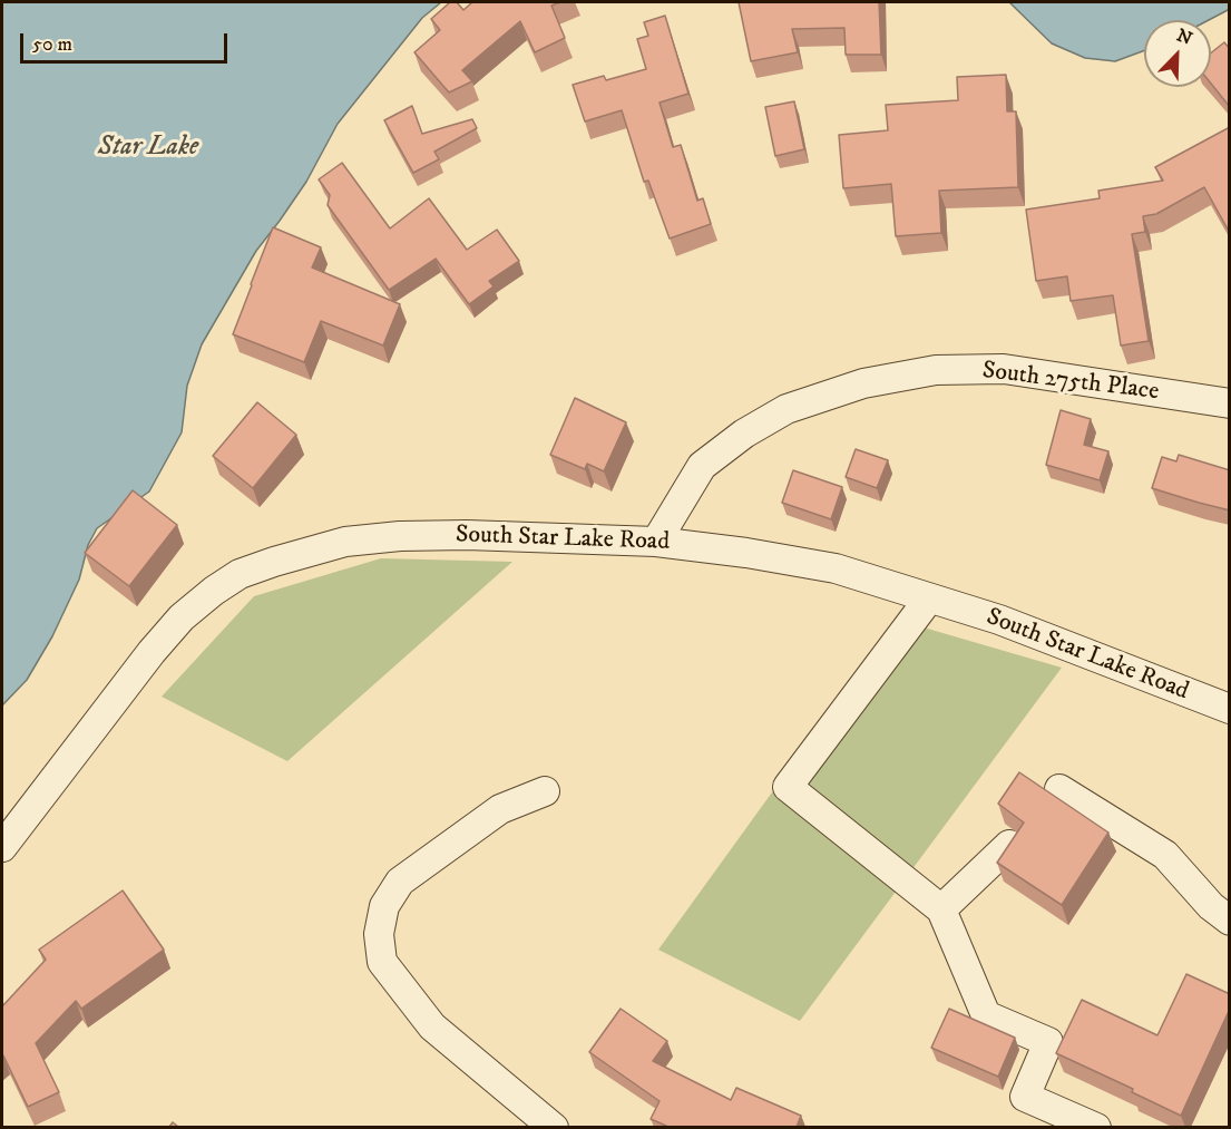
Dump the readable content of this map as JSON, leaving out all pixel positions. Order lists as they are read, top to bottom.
{
  "streets": {
    "street": ["South 275th Place", "South Star Lake Road"]
  },
  "crossings": [
    ["South 275th Place", "South Star Lake Road"]
  ],
  "water": ["Star Lake"],
  "scale_bar": "50 m",
  "north": "top right"
}
